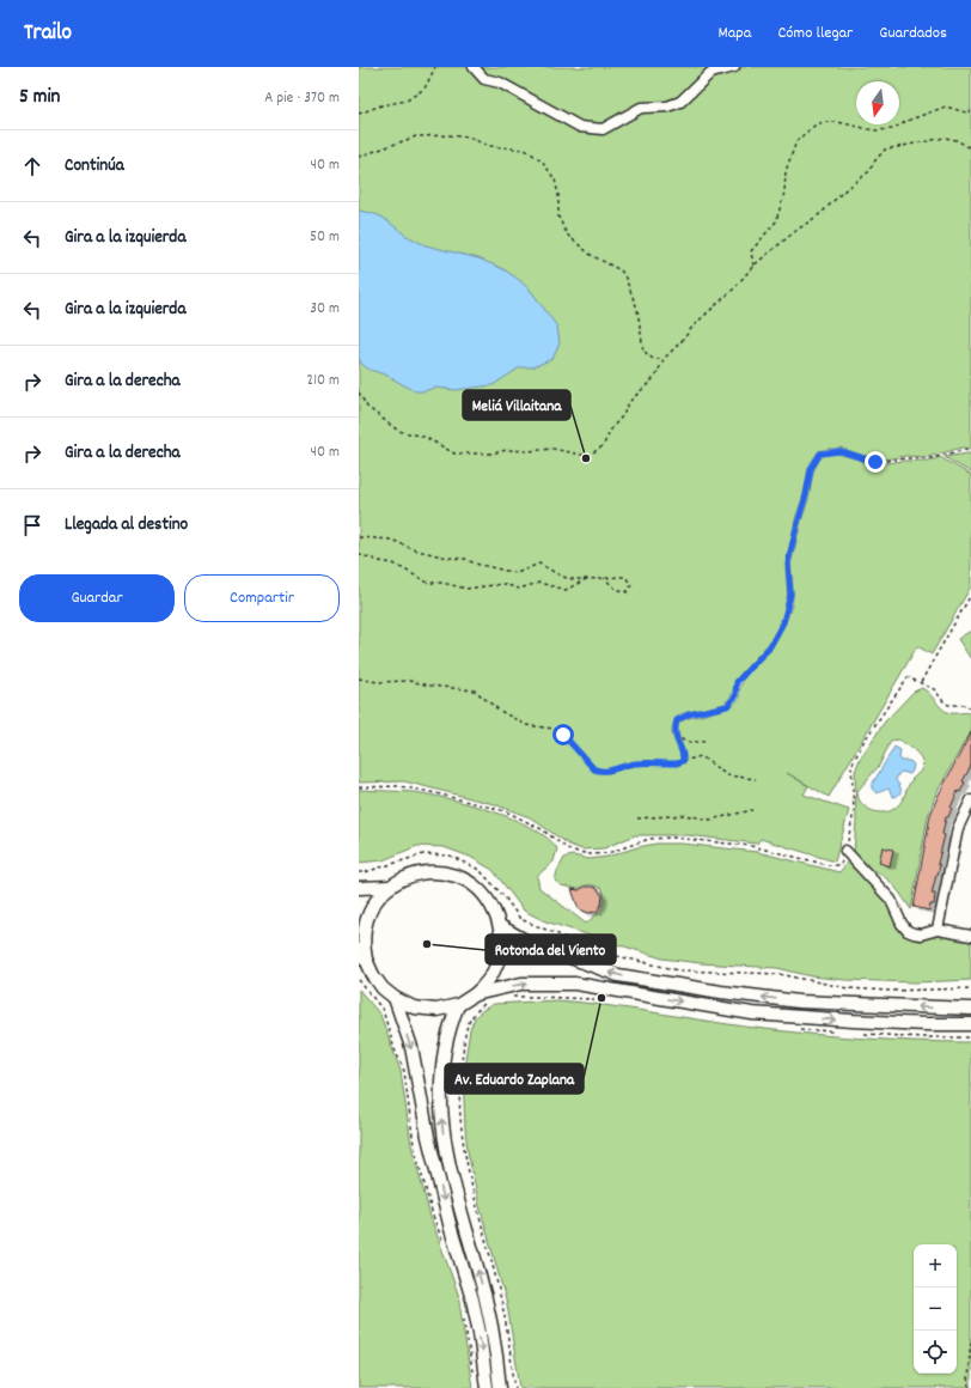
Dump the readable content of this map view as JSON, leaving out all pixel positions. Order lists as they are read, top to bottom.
{
  "places": ["Meliá Villaitana", "Rotonda del Viento", "Av. Eduardo Zaplana"],
  "north": "bottom",
  "page": {
    "header": "Trailo",
    "nav": ["Mapa", "Cómo llegar", "Guardados"],
    "heading": ["5 min", "A pie · 370 m"],
    "list": [
      ["Continúa", "40 m"],
      ["Gira a la izquierda", "50 m"],
      ["Gira a la izquierda", "30 m"],
      ["Gira a la derecha", "210 m"],
      ["Gira a la derecha", "40 m"],
      "Llegada al destino"
    ],
    "buttons": ["Guardar", "Compartir"],
    "map_buttons": ["+", "−"]
  }
}
